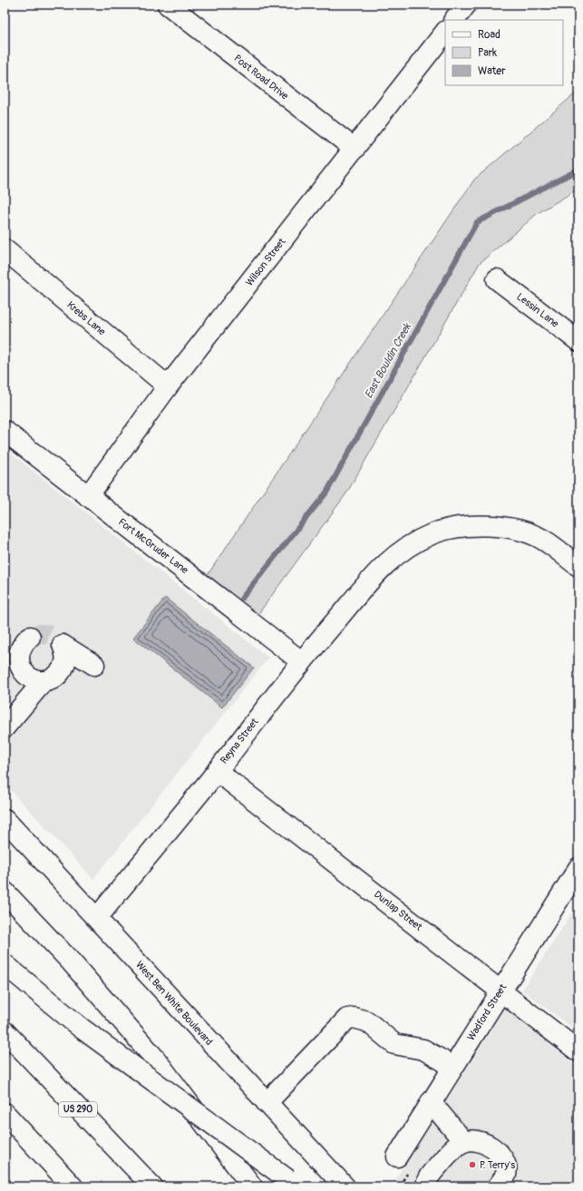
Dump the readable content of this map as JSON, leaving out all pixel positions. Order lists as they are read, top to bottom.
{
  "streets": {
    "main road": [
      "Post Road Drive",
      "Wilson Street",
      "Lessin Lane",
      "Krebs Lane",
      "Fort McGruder Lane",
      "Reyna Street",
      "Dunlap Street",
      "West Ben White Boulevard",
      "Wadford Street",
      "US 290"
    ]
  },
  "crossings": [
    ["Post Road Drive", "Wilson Street"],
    ["Wilson Street", "Krebs Lane"],
    ["Wilson Street", "Fort McGruder Lane"],
    ["Fort McGruder Lane", "Reyna Street"],
    ["Reyna Street", "Dunlap Street"],
    ["Reyna Street", "West Ben White Boulevard"],
    ["Dunlap Street", "Wadford Street"]
  ],
  "water": ["East Bouldin Creek"],
  "places": ["P. Terry's"],
  "legend": ["Road", "Park", "Water"]
}
